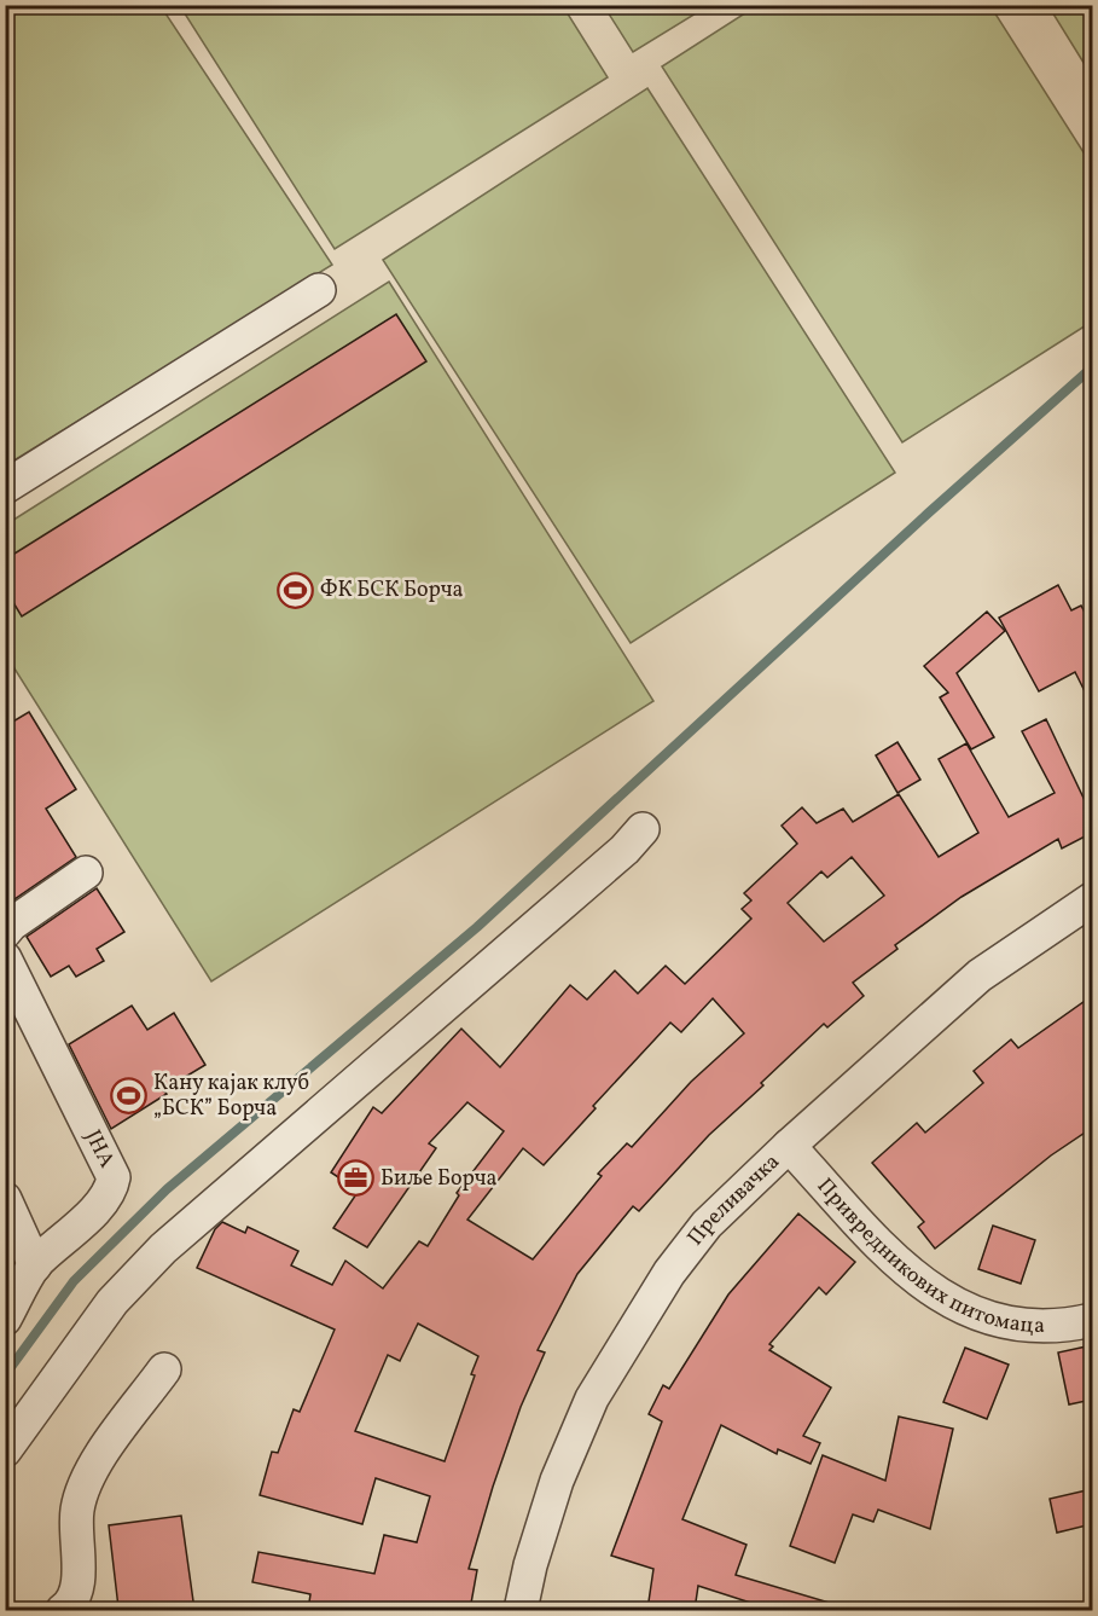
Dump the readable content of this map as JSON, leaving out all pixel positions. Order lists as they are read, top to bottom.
{
  "streets": {
    "street": ["ЈНА", "Преливачка", "Привредникових питомаца"]
  },
  "crossings": [
    ["Преливачка", "Привредникових питомаца"]
  ],
  "places": {
    "sports": ["ФК БСК Борча", "Кану кајак клуб „БСК” Борча"],
    "office": ["Биље Борча"]
  }
}
